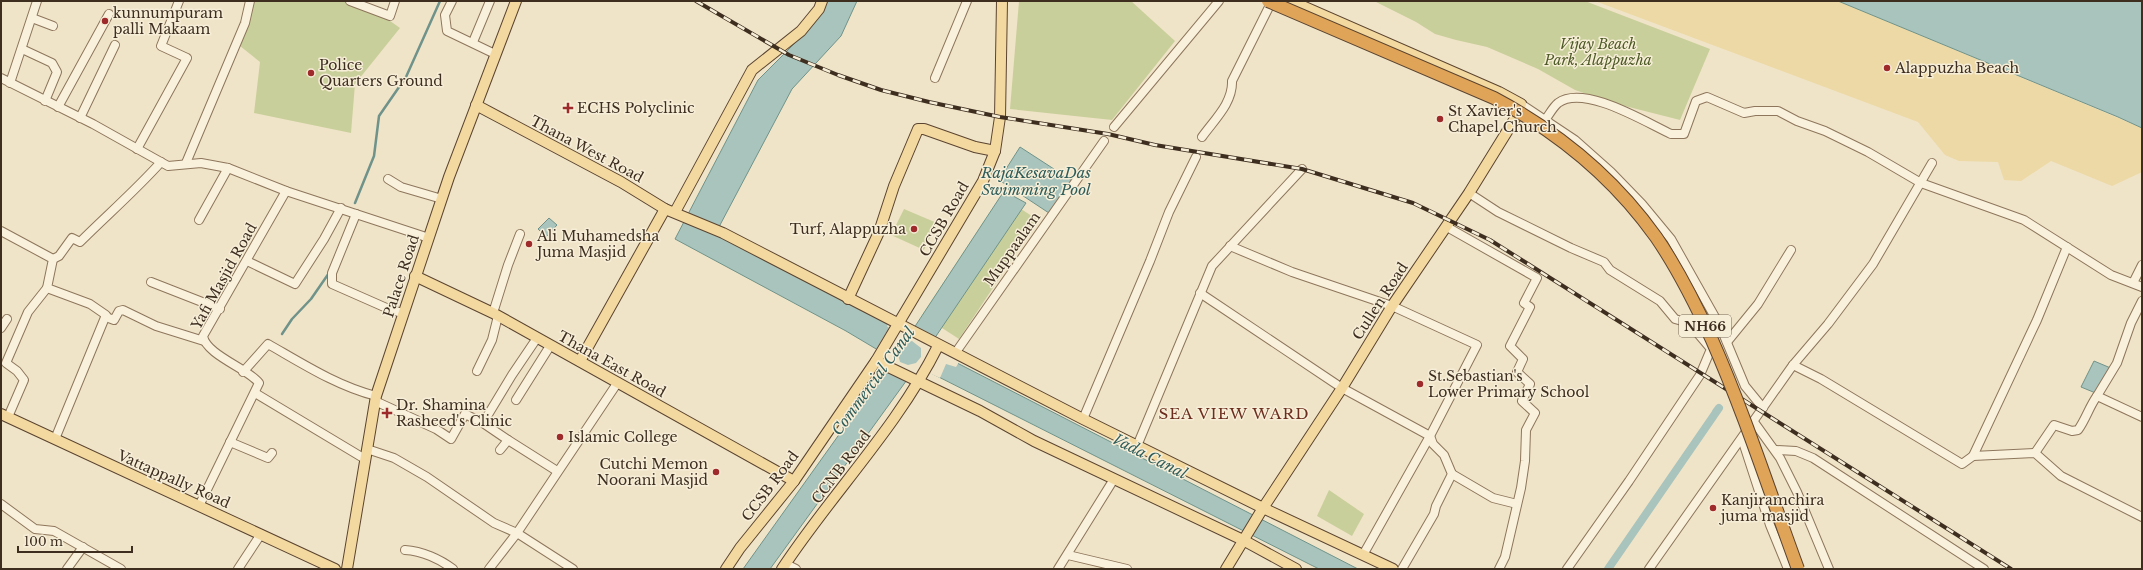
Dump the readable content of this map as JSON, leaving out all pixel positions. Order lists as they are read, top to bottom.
{
  "streets": {
    "highway": ["NH66"],
    "main road": [
      "Thana West Road",
      "CCSB Road",
      "Palace Road",
      "Cullen Road",
      "Thana East Road",
      "CCNB Road",
      "Vattappally Road"
    ],
    "street": ["Muppaalam", "Yafi Masjid Road"]
  },
  "crossings": [
    ["Thana West Road", "Palace Road"],
    ["CCSB Road", "Thana East Road"],
    ["Palace Road", "Thana East Road"]
  ],
  "districts": ["SEA VIEW WARD"],
  "water": ["RajaKesavaDas Swimming Pool", "Commercial Canal", "Vada Canal"],
  "parks": ["Vijay Beach Park, Alappuzha"],
  "places": {
    "other": [
      "kunnumpuram palli Makaam",
      "Alappuzha Beach",
      "Police Quarters Ground",
      "St Xavier's Chapel Church",
      "Turf, Alappuzha",
      "Ali Muhamedsha Juma Masjid",
      "St.Sebastian's Lower Primary School",
      "Islamic College",
      "Cutchi Memon Noorani Masjid",
      "Kanjiramchira juma masjid"
    ],
    "health": ["ECHS Polyclinic", "Dr. Shamina Rasheed's Clinic"]
  },
  "scale_bar": "100 m"
}
